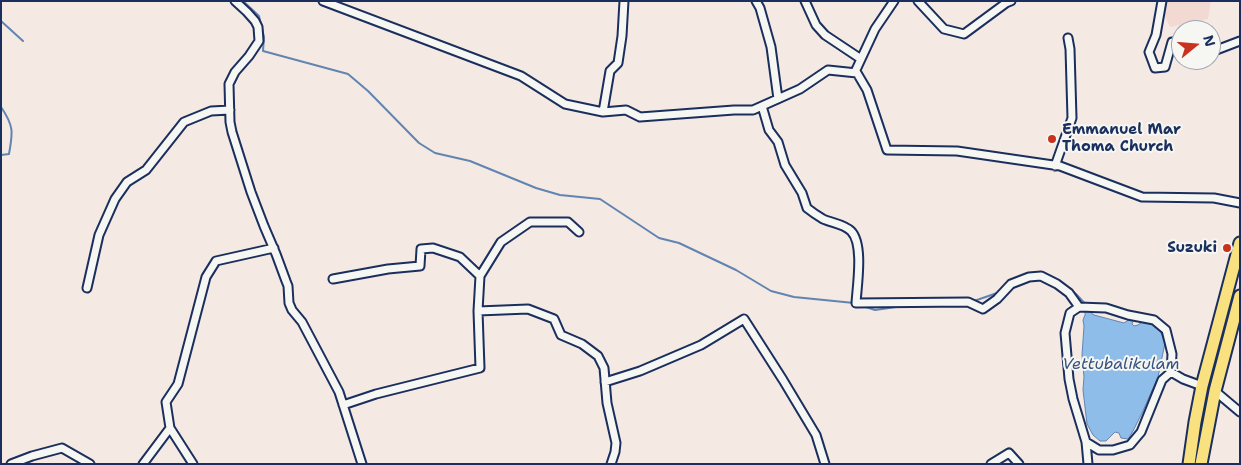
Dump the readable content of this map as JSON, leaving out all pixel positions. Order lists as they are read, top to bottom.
{
  "water": ["Vettubalikulam"],
  "places": ["Emmanuel Mar Thoma Church", "Suzuki"],
  "north": "right"
}
